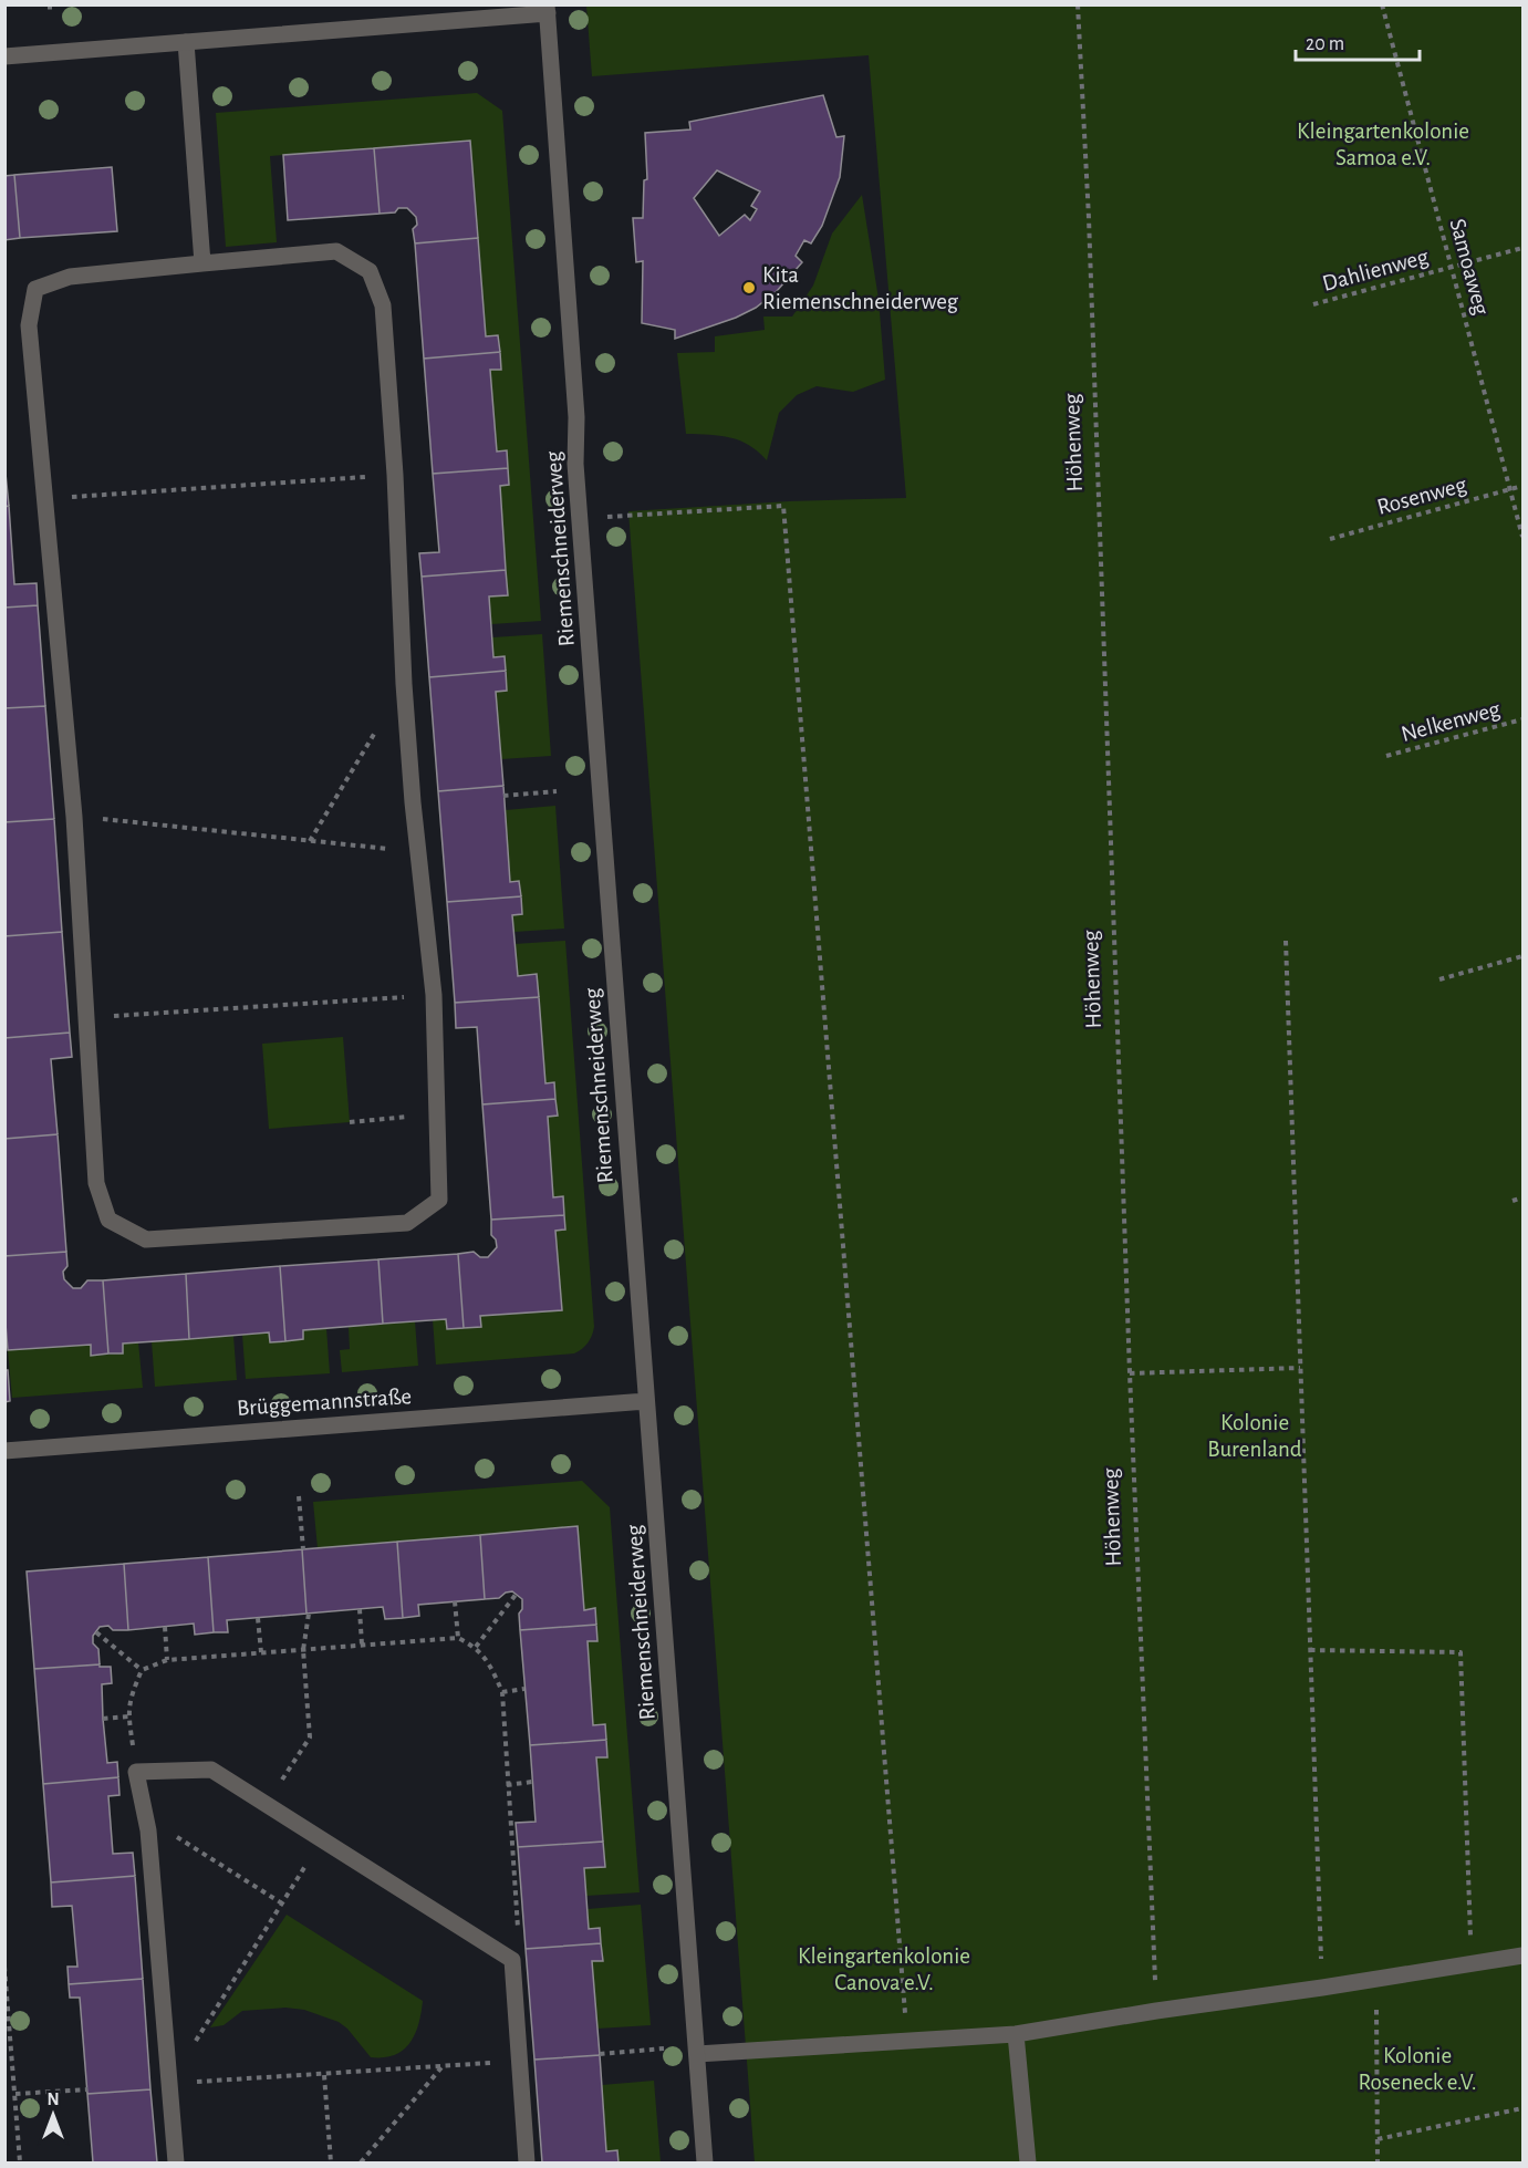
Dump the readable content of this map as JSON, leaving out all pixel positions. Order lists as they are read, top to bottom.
{
  "streets": {
    "street": ["Riemenschneiderweg", "Brüggemannstraße"],
    "path": [
      "Samoaweg",
      "Dahlienweg",
      "Höhenweg",
      "Rosenweg",
      "Nelkenweg"
    ]
  },
  "crossings": [
    ["Samoaweg", "Dahlienweg"],
    ["Samoaweg", "Rosenweg"],
    ["Riemenschneiderweg", "Brüggemannstraße"]
  ],
  "parks": [
    "Kleingartenkolonie Samoa e.V.",
    "Kolonie Burenland",
    "Kleingartenkolonie Canova e.V.",
    "Kolonie Roseneck e.V."
  ],
  "places": ["Kita Riemenschneiderweg"],
  "scale_bar": "20 m",
  "north": "top"
}
